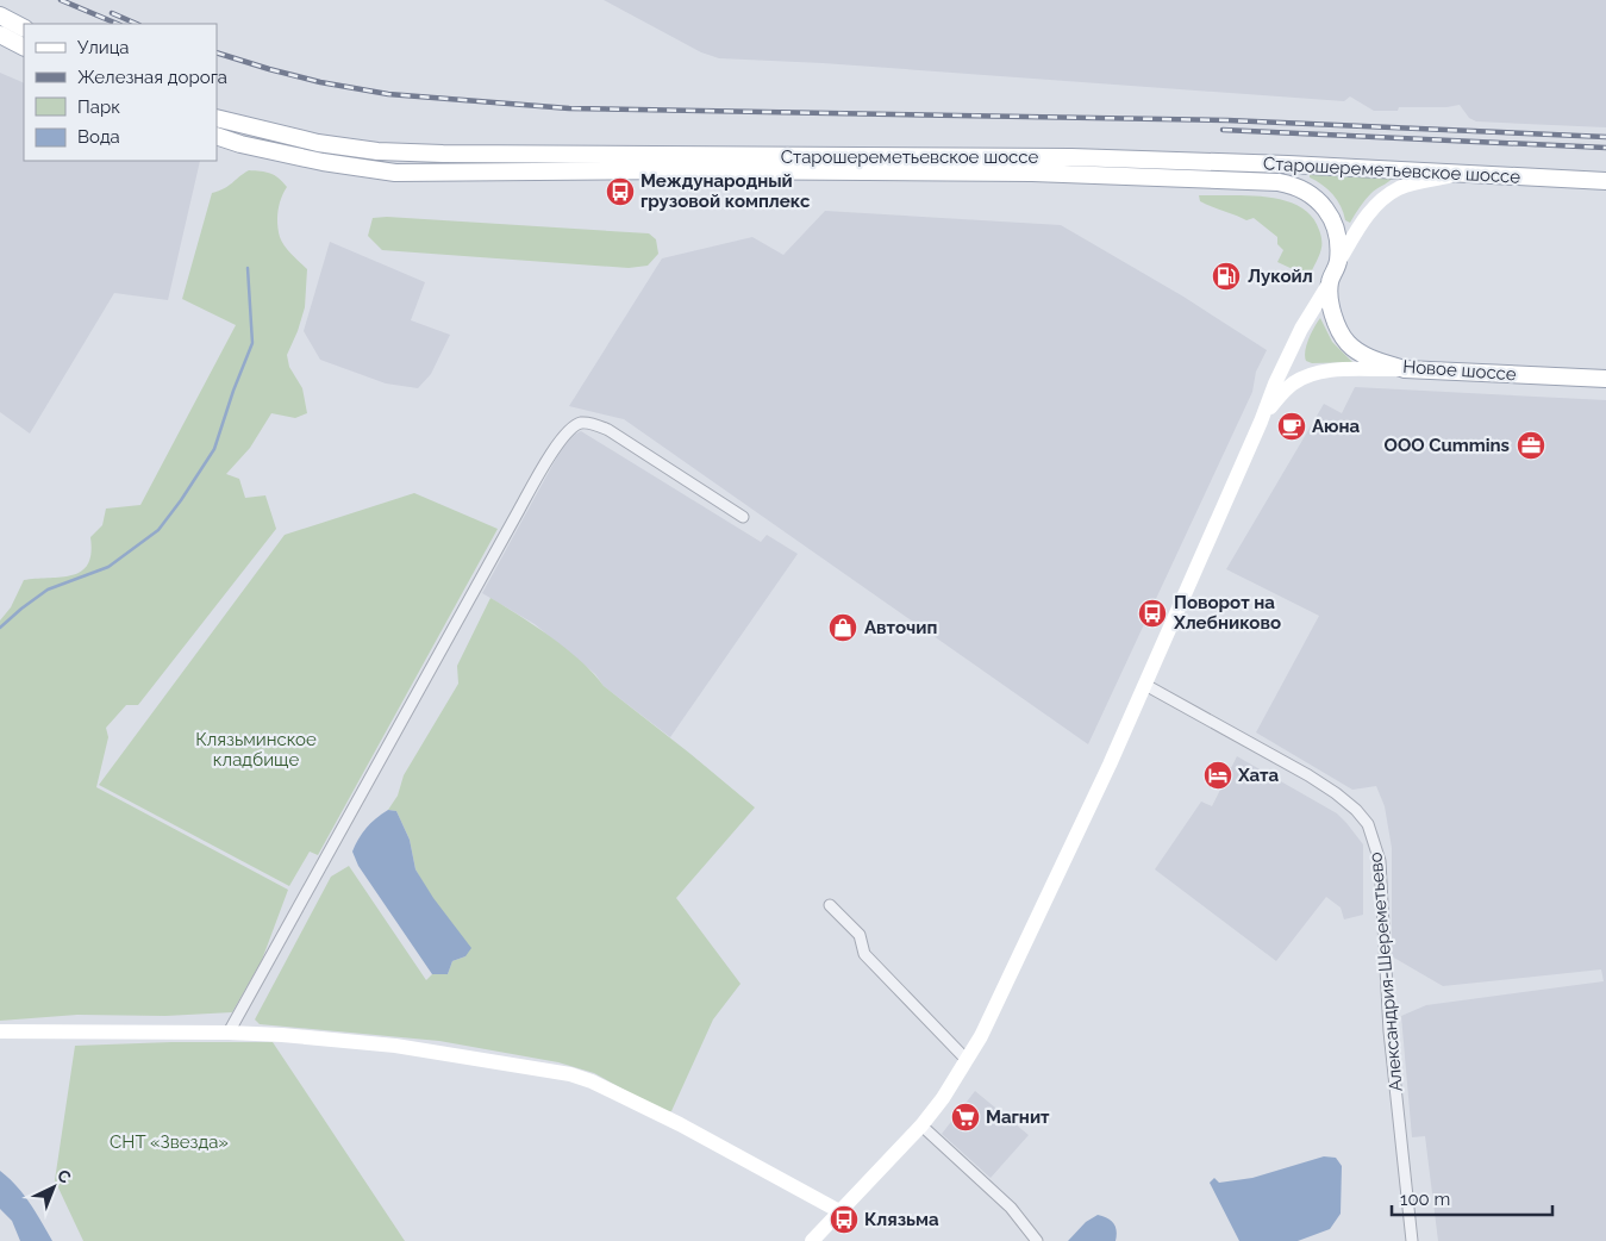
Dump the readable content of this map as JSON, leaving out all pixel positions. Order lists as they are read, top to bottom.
{
  "streets": {
    "main road": ["Старошереметьевское шоссе", "Новое шоссе"],
    "street": ["Александрия-Шереметьево"]
  },
  "parks": ["Клязьминское кладбище", "СНТ «Звезда»"],
  "places": {
    "bus stop": ["Международный грузовой комплекс", "Поворот на Хлебниково", "Клязьма"],
    "fuel station": ["Лукойл"],
    "cafe": ["Аюна"],
    "office": ["OOO Cummins"],
    "shop": ["Авточип"],
    "hotel": ["Хата"],
    "supermarket": ["Магнит"]
  },
  "legend": [
    "Улица",
    "Железная дорога",
    "Парк",
    "Вода"
  ],
  "scale_bar": "100 m",
  "north": "top right"
}
